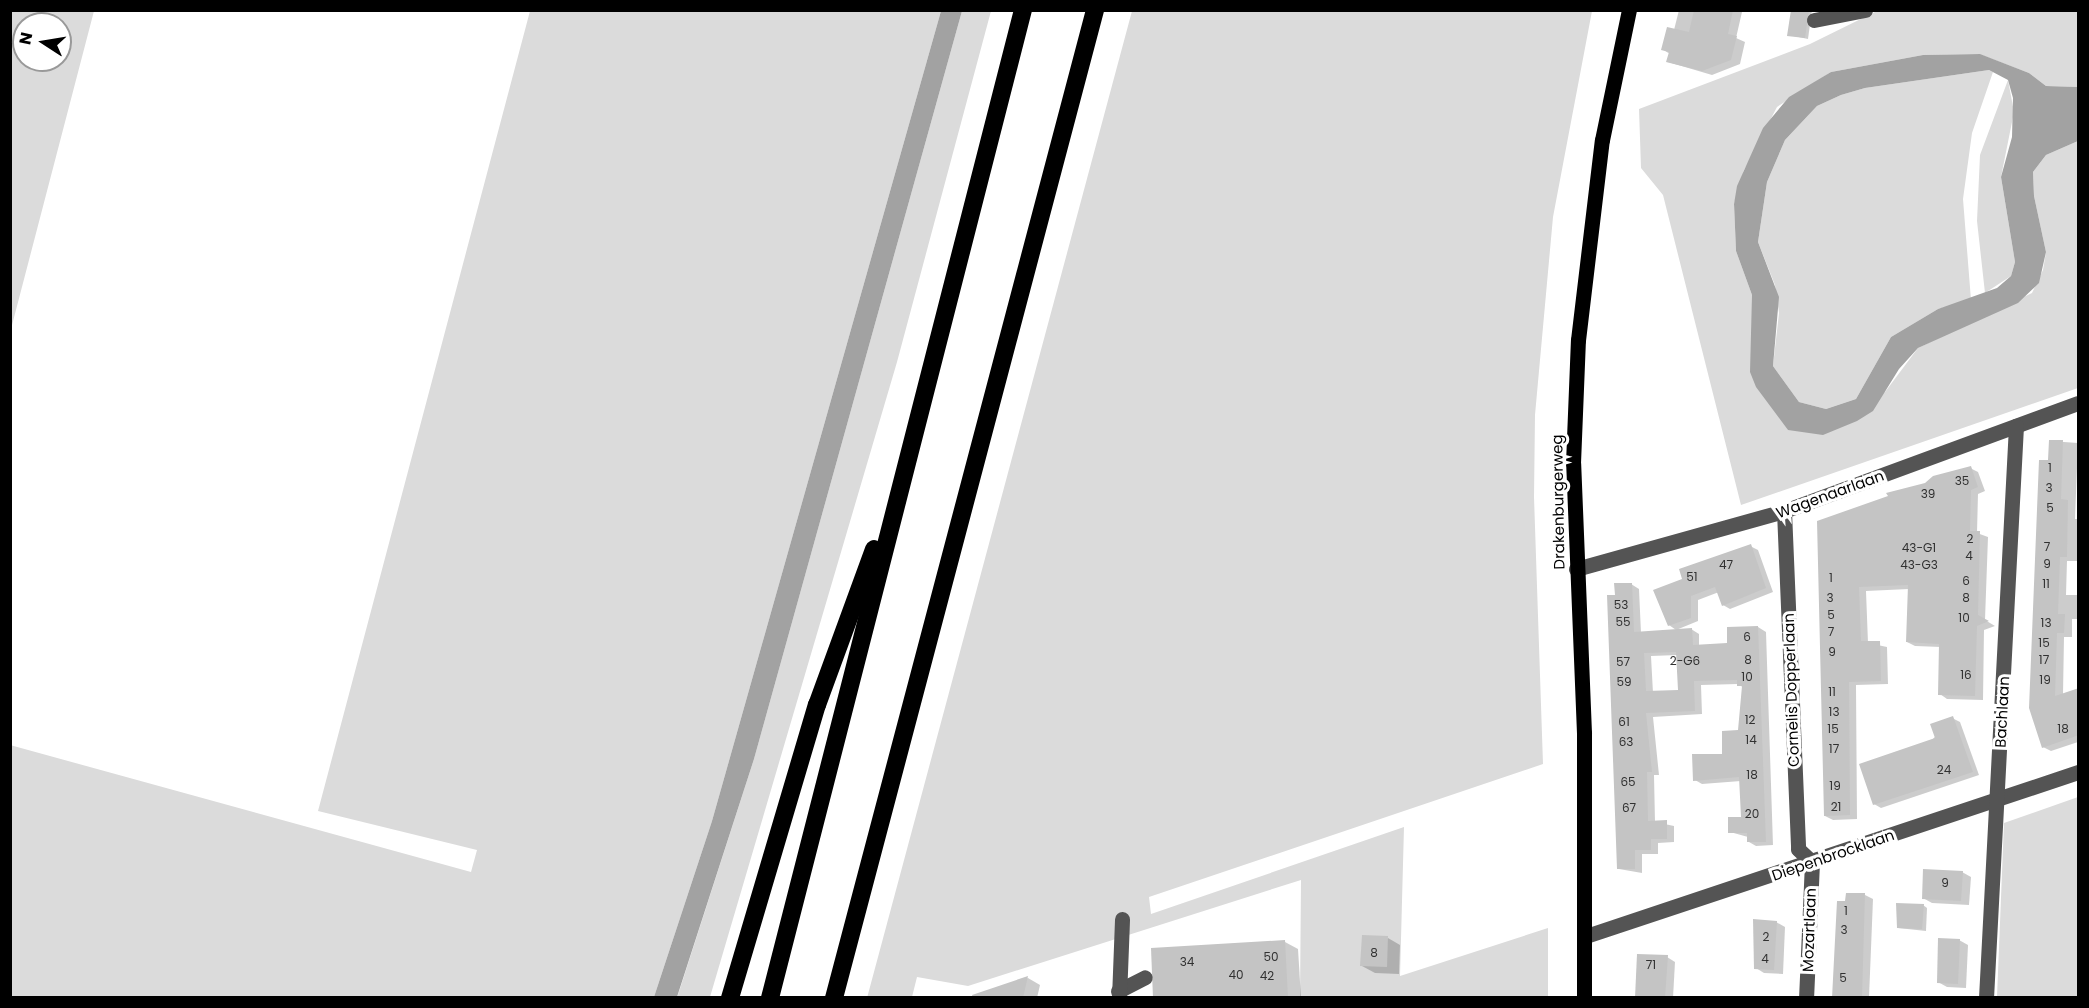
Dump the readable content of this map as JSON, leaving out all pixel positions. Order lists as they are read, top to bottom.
{
  "streets": {
    "main road": ["Drakenburgerweg"],
    "street": [
      "Wagenaarlaan",
      "Cornelis Dopperlaan",
      "Bachlaan",
      "Diepenbrocklaan",
      "Mozartlaan"
    ]
  },
  "crossings": [
    ["Wagenaarlaan", "Drakenburgerweg"],
    ["Wagenaarlaan", "Cornelis Dopperlaan"],
    ["Wagenaarlaan", "Bachlaan"],
    ["Drakenburgerweg", "Diepenbrocklaan"],
    ["Cornelis Dopperlaan", "Diepenbrocklaan"],
    ["Cornelis Dopperlaan", "Mozartlaan"],
    ["Bachlaan", "Diepenbrocklaan"],
    ["Diepenbrocklaan", "Mozartlaan"]
  ],
  "house_numbers": [
    "1",
    "35",
    "3",
    "39",
    "5",
    "2",
    "7",
    "43-G1",
    "4",
    "9",
    "47",
    "43-G3",
    "51",
    "1",
    "6",
    "11",
    "3",
    "8",
    "53",
    "5",
    "10",
    "55",
    "13",
    "7",
    "6",
    "15",
    "9",
    "8",
    "17",
    "2-G6",
    "57",
    "16",
    "10",
    "19",
    "59",
    "11",
    "13",
    "12",
    "61",
    "15",
    "18",
    "14",
    "63",
    "17",
    "24",
    "18",
    "65",
    "19",
    "21",
    "67",
    "20",
    "9",
    "1",
    "3",
    "2",
    "8",
    "50",
    "4",
    "34",
    "71",
    "40",
    "42",
    "5"
  ],
  "north": "left"
}
